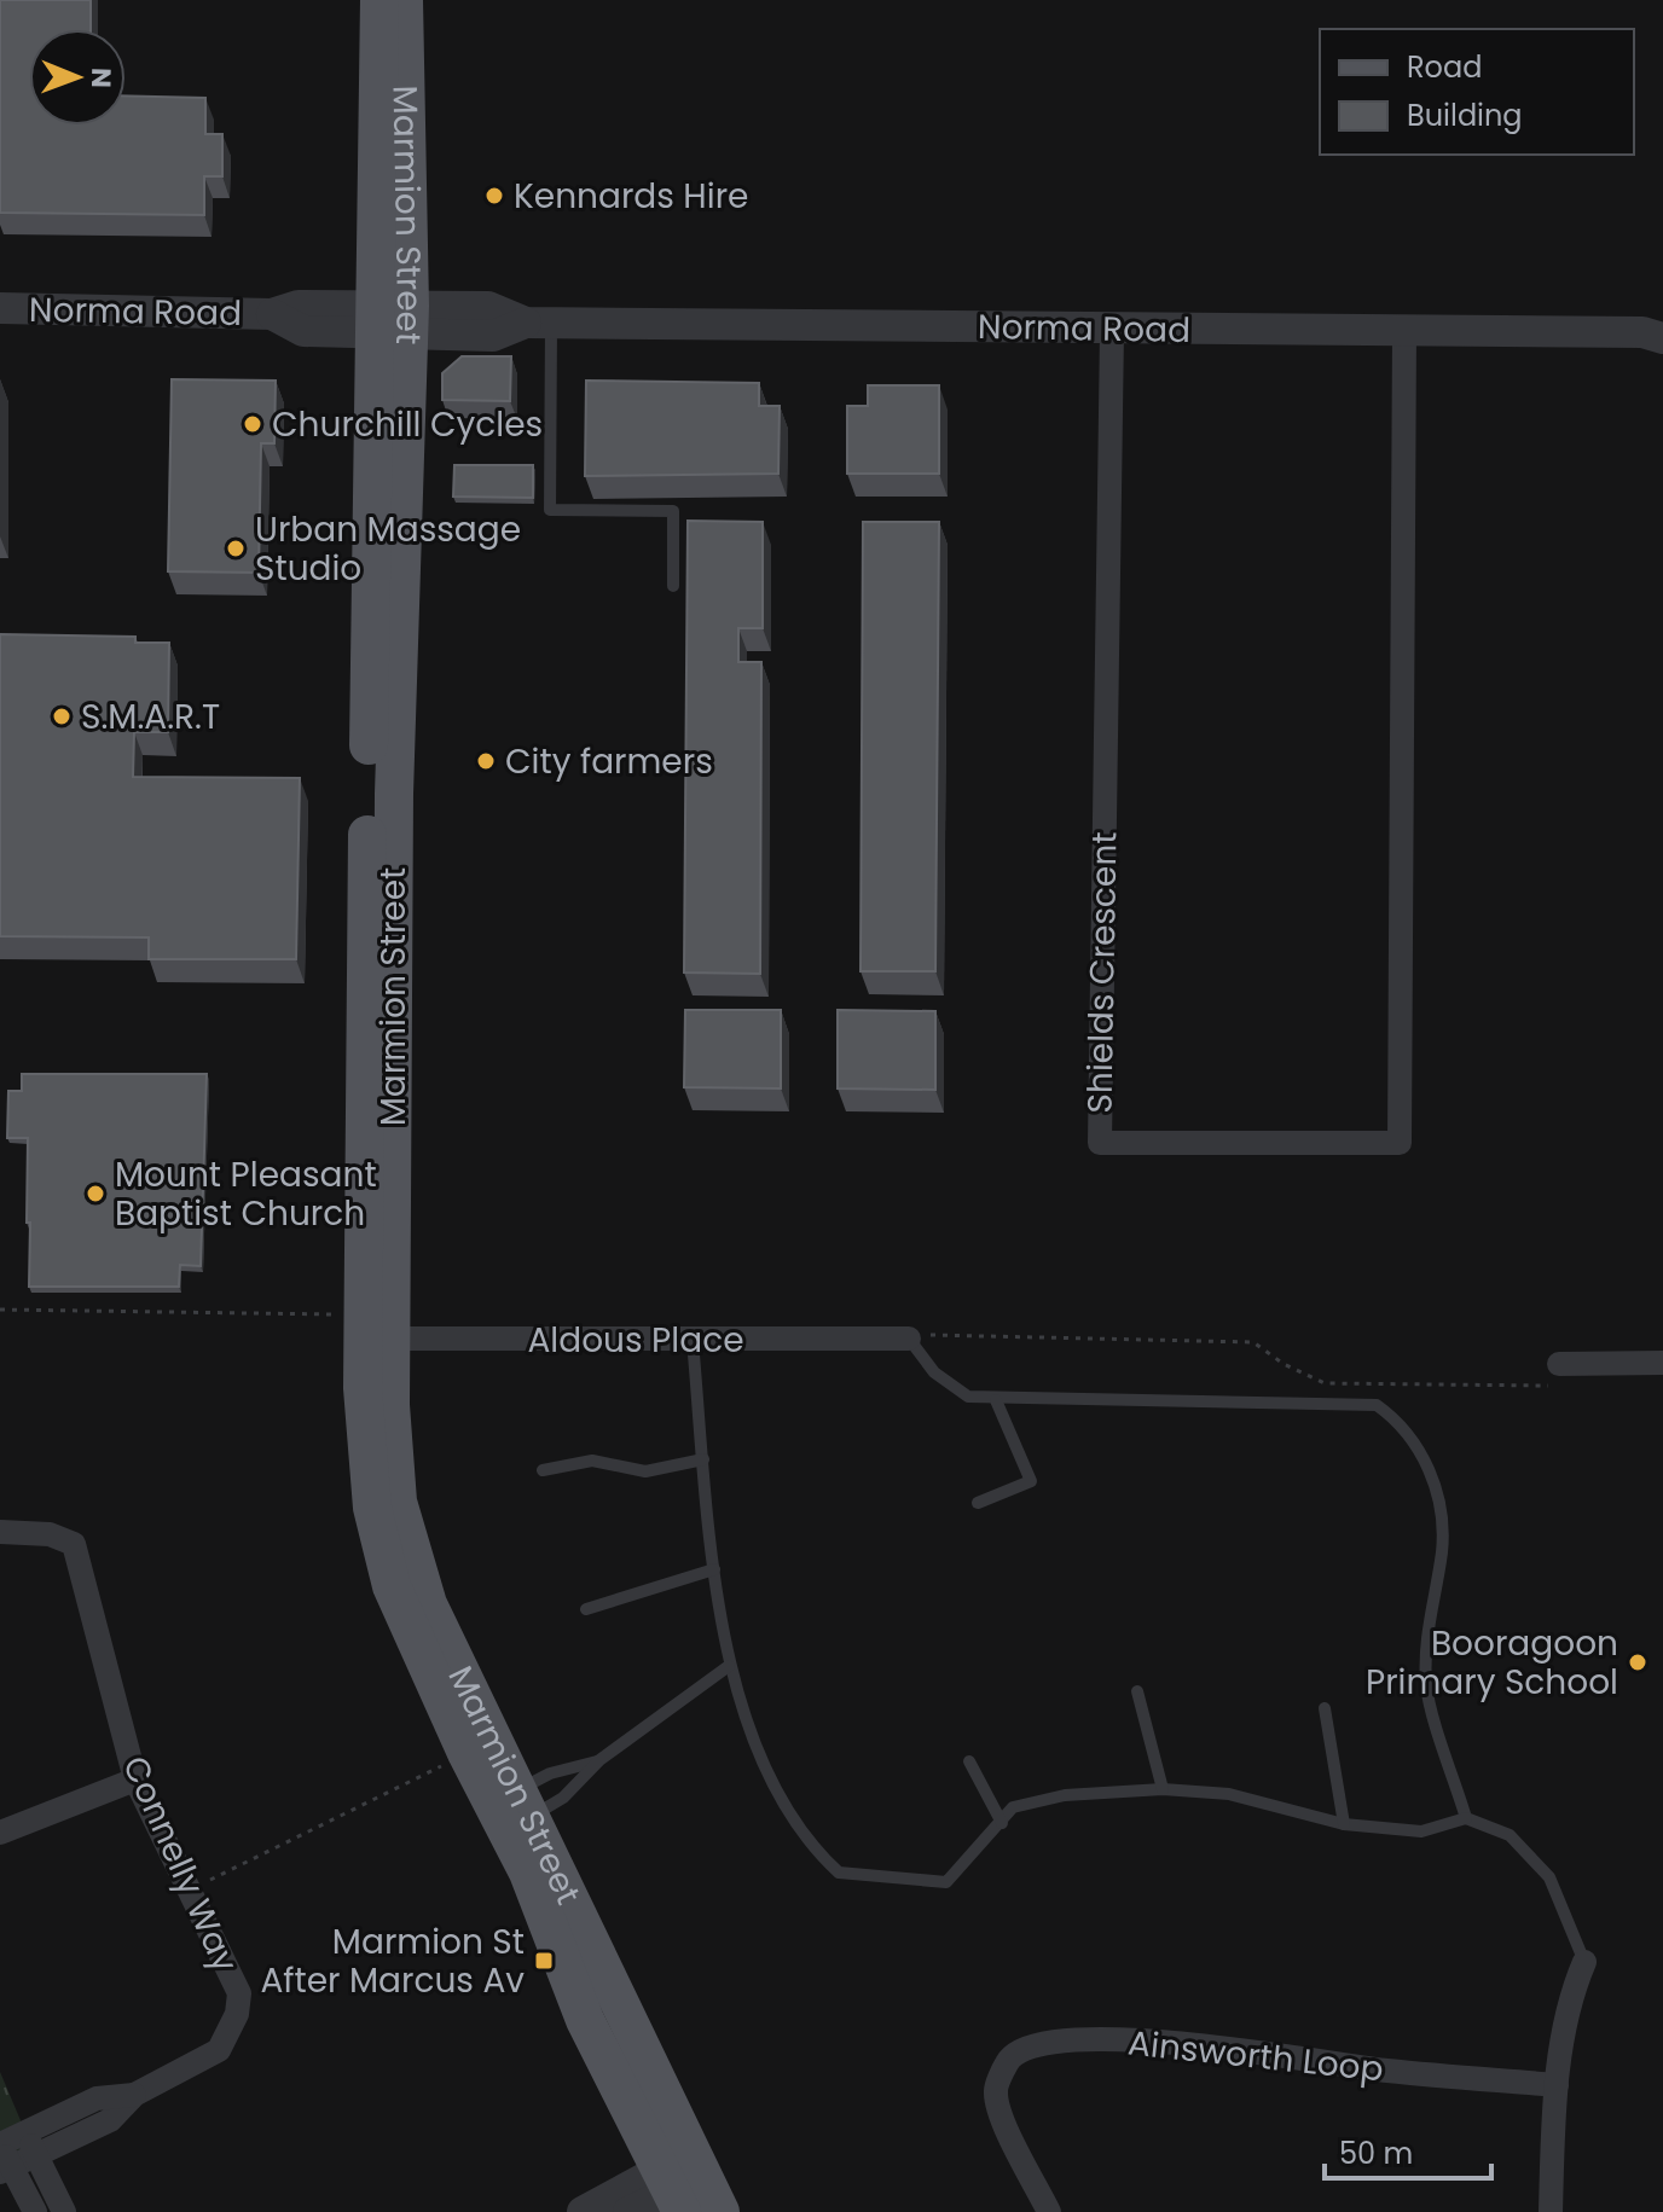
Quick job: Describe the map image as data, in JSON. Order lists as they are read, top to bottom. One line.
{"streets":{"main road":["Marmion Street"],"street":["Norma Road","Shields Crescent","Aldous Place","Connelly Way","Ainsworth Loop"]},"crossings":[["Marmion Street","Norma Road"],["Marmion Street","Aldous Place"],["Norma Road","Shields Crescent"]],"places":{"other":["Kennards Hire","Churchill Cycles","Urban Massage Studio","S.M.A.R.T","City farmers","Mount Pleasant Baptist Church","Booragoon Primary School"],"transit":["Marmion St After Marcus Av"]},"legend":["Road","Building"],"scale_bar":"50 m","north":"right"}
